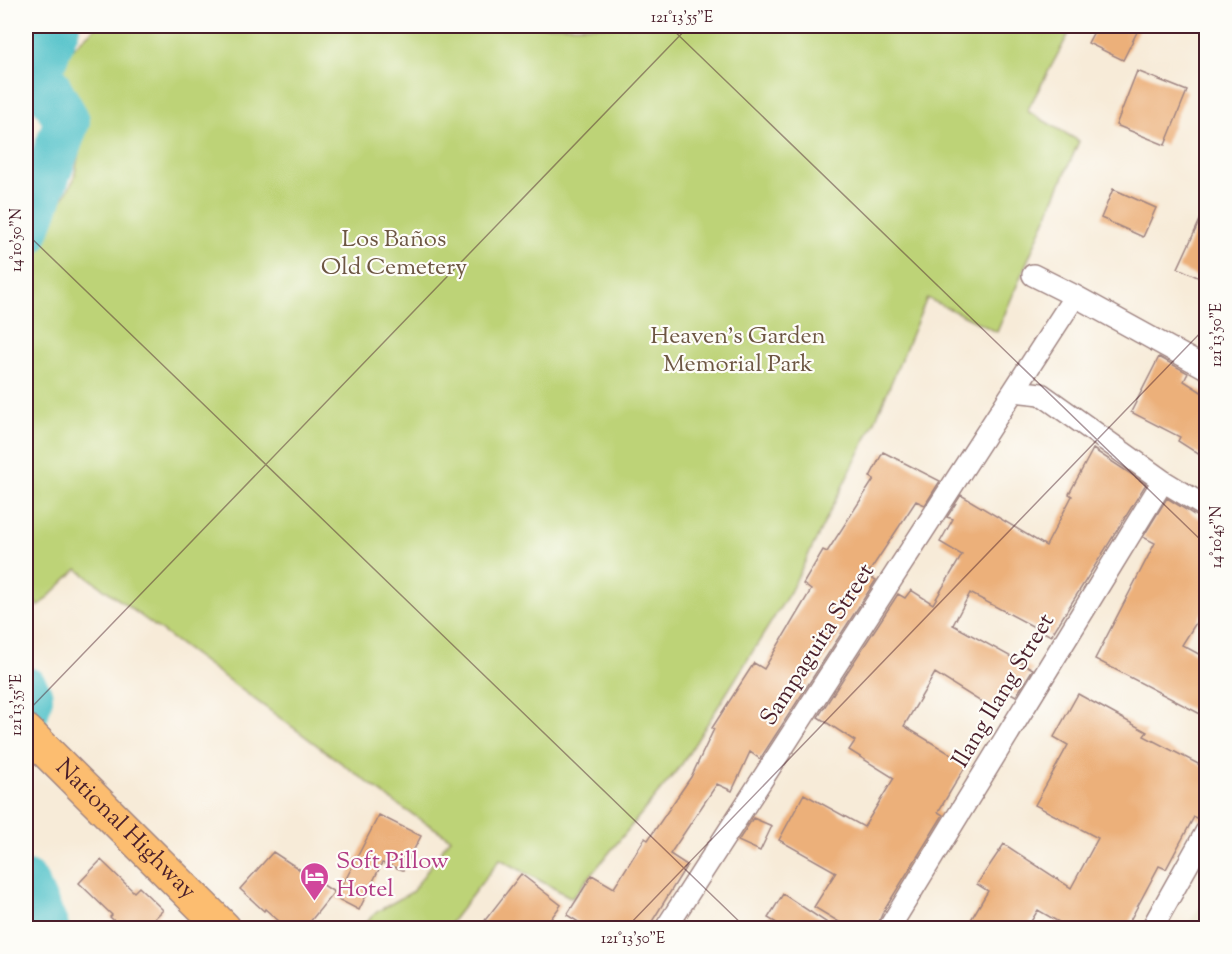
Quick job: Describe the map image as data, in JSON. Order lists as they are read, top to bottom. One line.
{"streets":{"main road":["National Highway"],"street":["Sampaguita Street","Ilang Ilang Street"]},"parks":["Los Baños Old Cemetery","Heaven's Garden Memorial Park"],"places":{"hotel":["Soft Pillow Hotel"]},"coordinates":["121°13'55\"E","14°10'50\"N","121°13'50\"E","14°10'45\"N"]}
